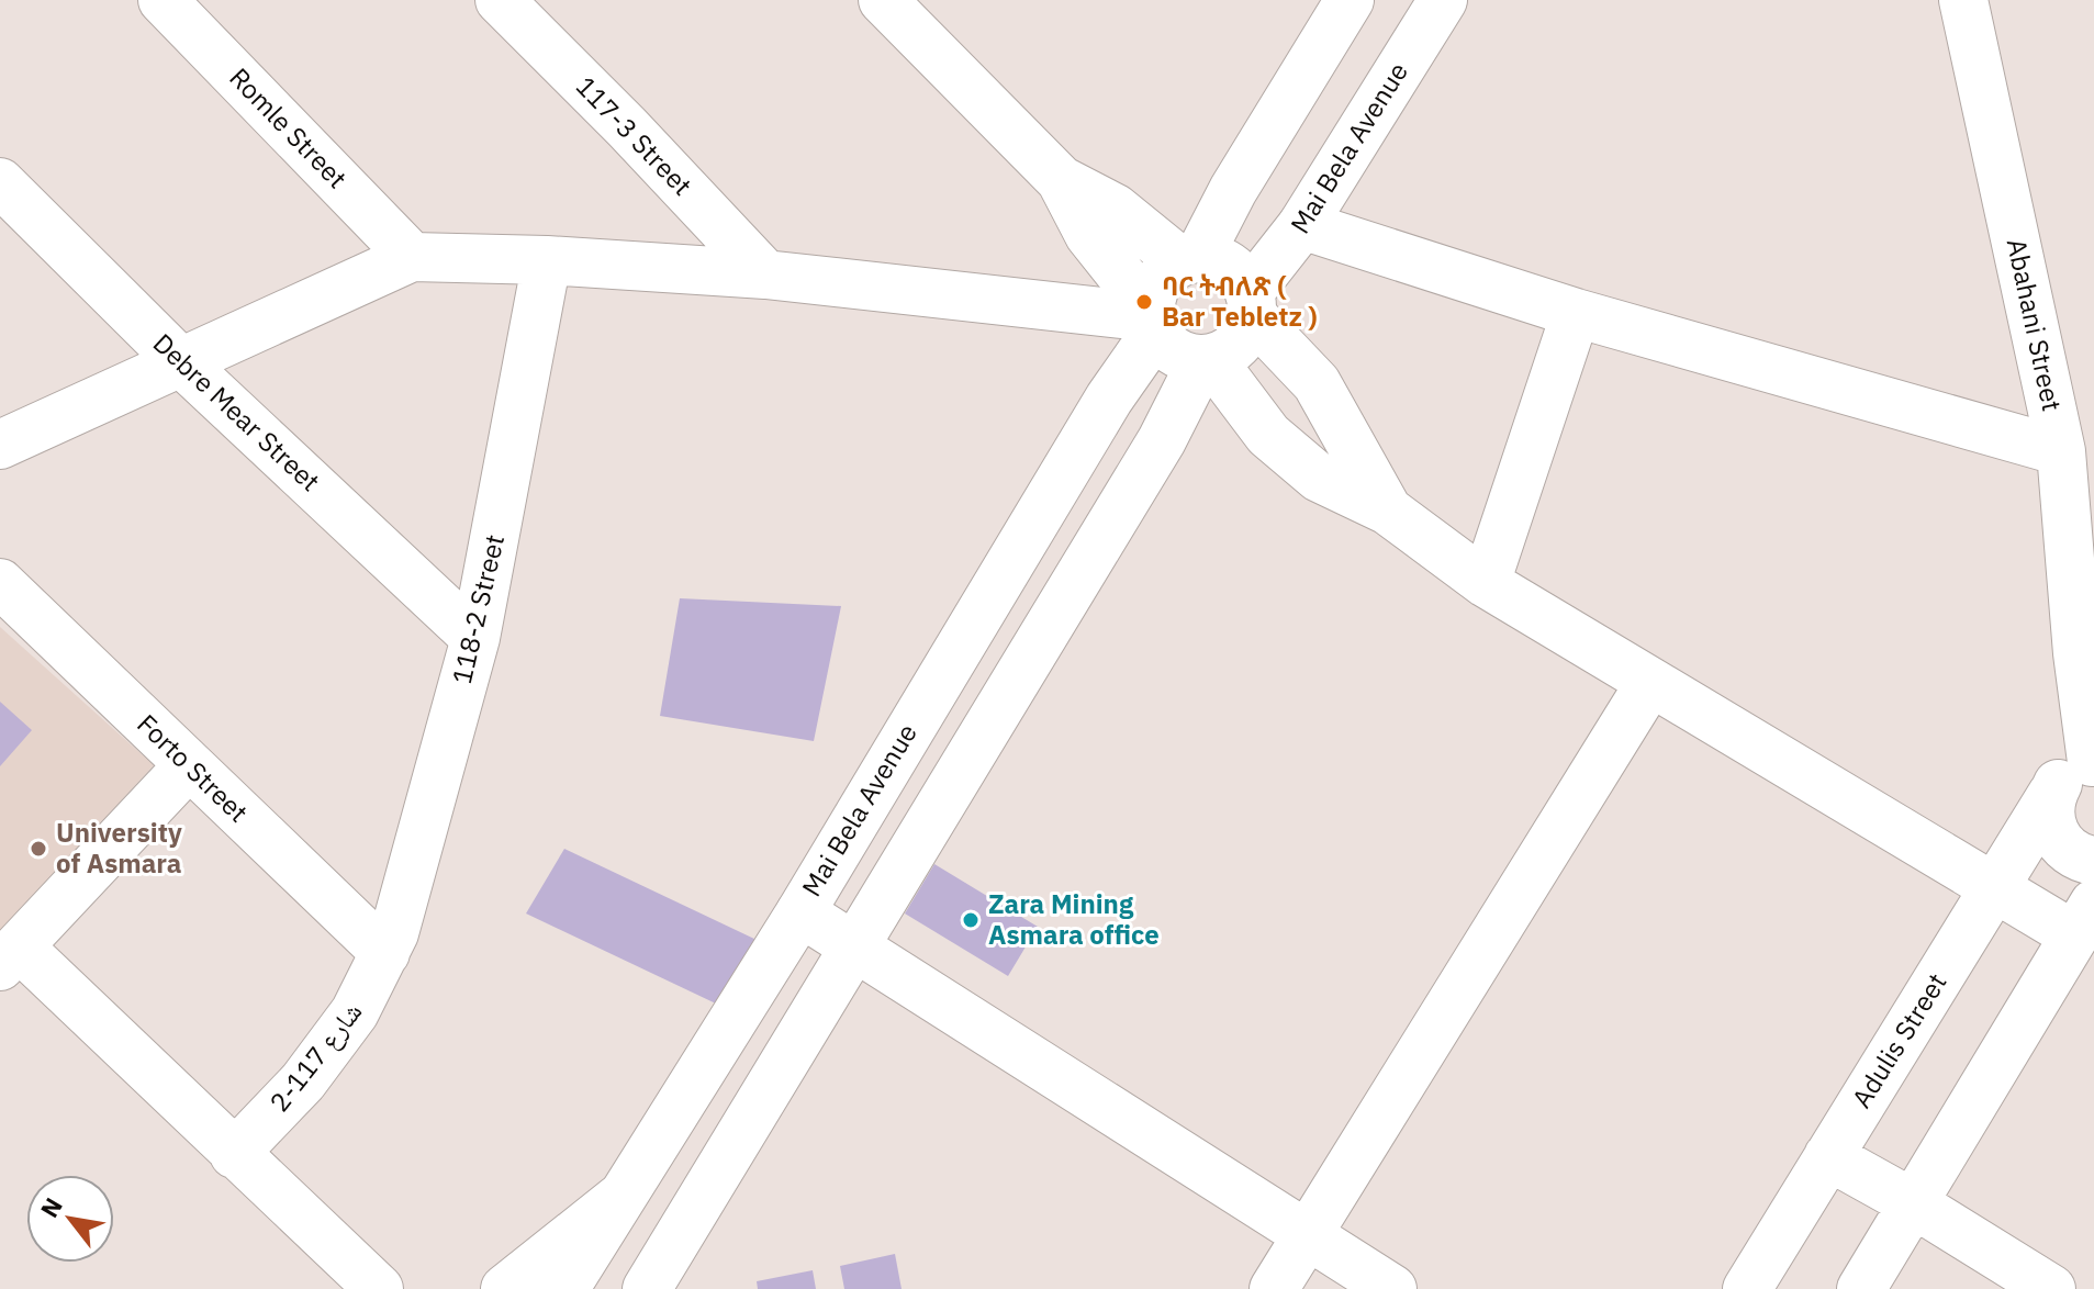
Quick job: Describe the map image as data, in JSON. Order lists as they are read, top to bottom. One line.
{"streets":{"main road":["Romle Street","117-3 Street","Mai Bela Avenue","Abahani Street","Debre Mear Street","118-2 Street","Forto Street","Adulis Street","شارع 117-2"]},"crossings":[["Abahani Street","Adulis Street"],["Debre Mear Street","118-2 Street"],["118-2 Street","Forto Street"],["118-2 Street","شارع 117-2"],["Forto Street","شارع 117-2"]],"places":["ባር ትብለጽ ( Bar Tebletz )","University of Asmara","Zara Mining Asmara office"],"north":"top left"}
